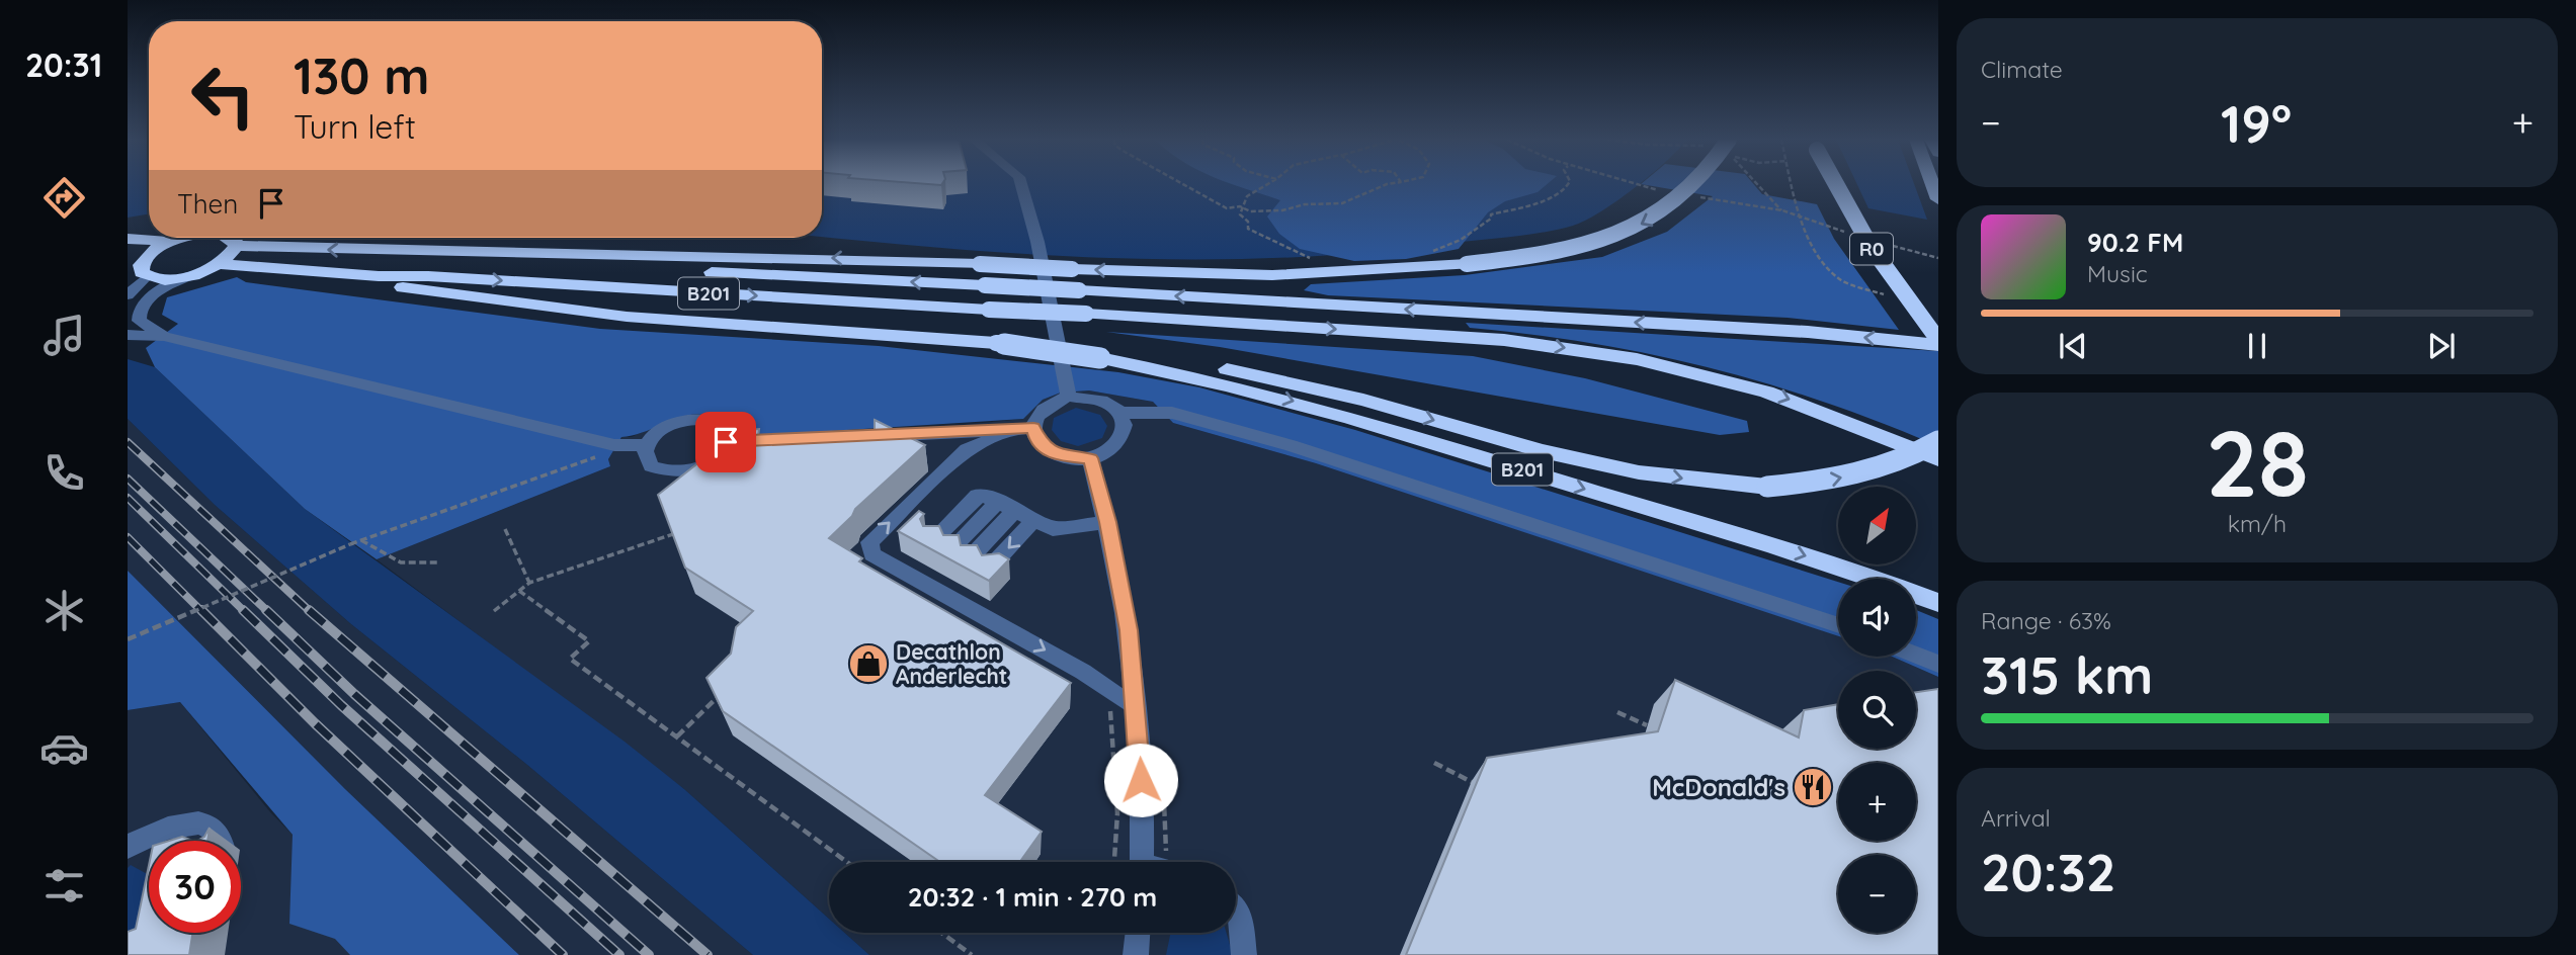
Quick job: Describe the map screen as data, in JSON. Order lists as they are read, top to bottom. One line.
{"streets":{"highway":["R0","B201"]},"crossings":[["R0","B201"]],"places":{"shop":["Decathlon Anderlecht"],"restaurant":["McDonald's"]},"north":"top right","page":{"tabs":"20:31","tile":["Climate",["28","km/h"],["Range · 63%","315 km"],["Arrival","20:32"]],"turn":["130 m","Turn left"],"heat":["−","19°","+"],"then":"Then","song":["90.2 FM","Music"],"map_buttons":["+","−"],"limit":"30","trip":"20:32 · 1 min · 270 m"}}
